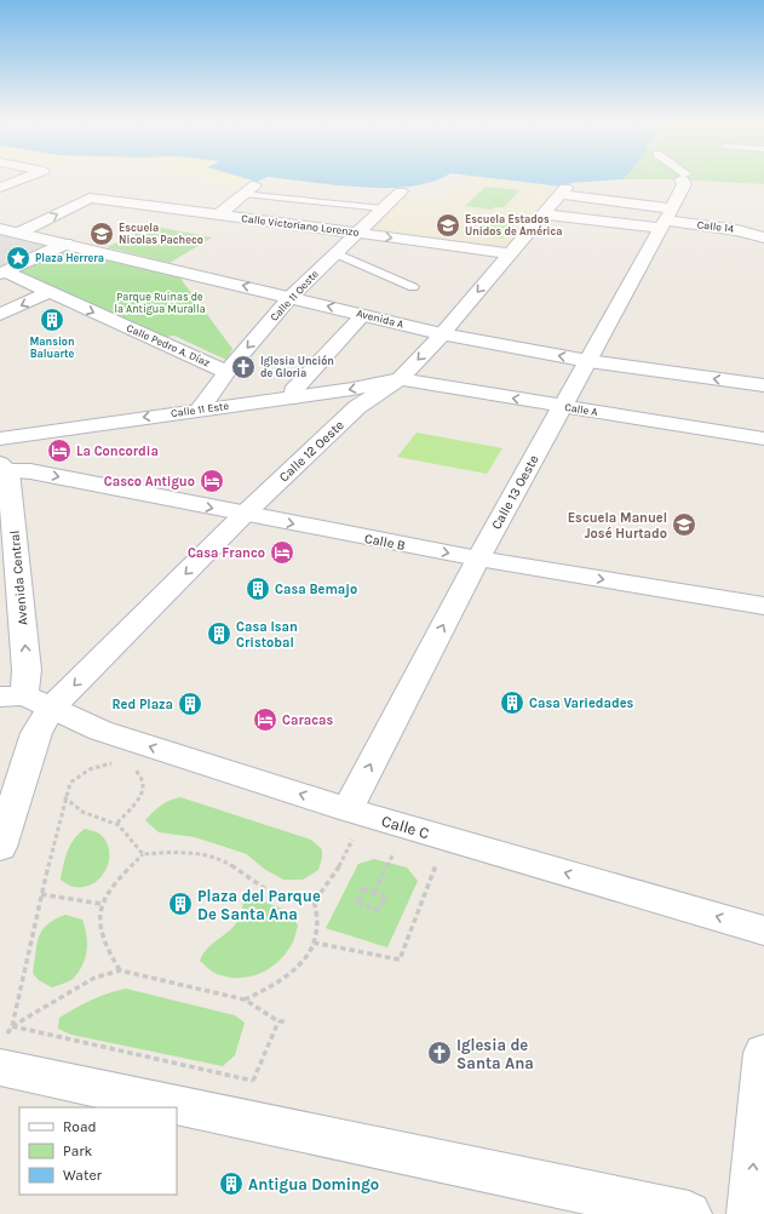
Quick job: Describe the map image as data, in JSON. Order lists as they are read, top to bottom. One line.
{"streets":{"street":["Calle Victoriano Lorenzo","Calle 14","Calle 11 Oeste","Avenida A","Calle Pedro A. Díaz","Calle 11 Este","Calle A","Calle 12 Oeste","Calle 13 Oeste","Calle B","Avenida Central","Calle C"]},"crossings":[["Calle Victoriano Lorenzo","Calle 11 Oeste"],["Calle Victoriano Lorenzo","Avenida A"],["Calle Victoriano Lorenzo","Calle 12 Oeste"],["Calle 14","Calle 12 Oeste"],["Calle 14","Calle 13 Oeste"],["Calle 11 Oeste","Avenida A"],["Calle 11 Oeste","Calle Pedro A. Díaz"],["Calle 11 Oeste","Calle 11 Este"],["Avenida A","Calle 12 Oeste"],["Avenida A","Calle 13 Oeste"],["Calle 11 Este","Calle A"],["Calle 11 Este","Calle 12 Oeste"],["Calle A","Calle 12 Oeste"],["Calle A","Calle 13 Oeste"],["Calle 12 Oeste","Calle 13 Oeste"],["Calle 12 Oeste","Calle B"],["Calle 12 Oeste","Avenida Central"],["Calle 12 Oeste","Calle C"],["Calle 13 Oeste","Calle B"],["Calle 13 Oeste","Calle C"],["Calle B","Avenida Central"],["Avenida Central","Calle C"]],"one_way":["Calle Victoriano Lorenzo","Avenida A","Calle Pedro A. Díaz","Calle 12 Oeste","Calle 13 Oeste","Calle B","Avenida Central","Calle C"],"parks":["Parque Ruinas de la Antigua Muralla"],"places":{"school or university":["Escuela Estados Unidos de América","Escuela Nicolas Pacheco","Escuela Manuel José Hurtado"],"place":["Plaza Herrera"],"building":["Mansion Baluarte","Casa Bemajo","Casa Isan Cristobal","Casa Variedades","Red Plaza","Plaza del Parque De Santa Ana","Antigua Domingo"],"church":["Iglesia Unción de Gloria","Iglesia de Santa Ana"],"hotel":["La Concordia","Casco Antiguo","Casa Franco","Caracas"]},"legend":["Road","Park","Water"]}
